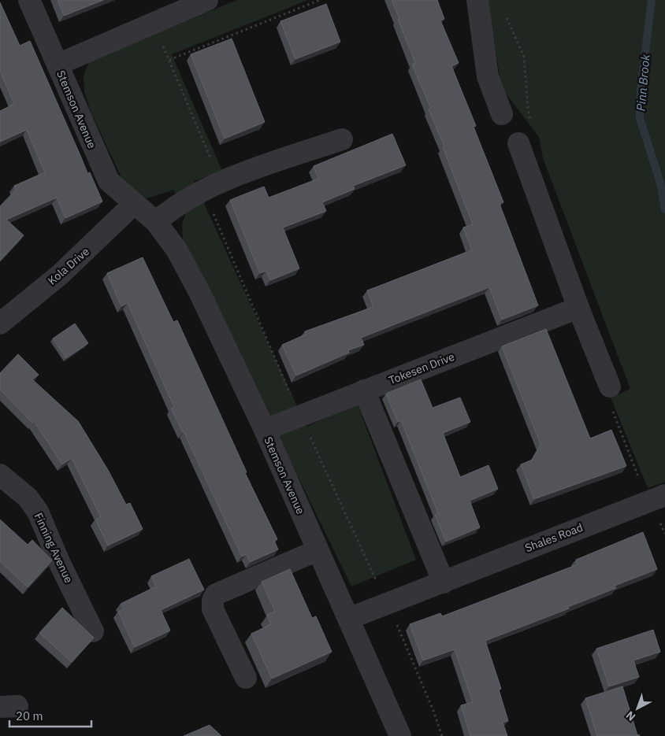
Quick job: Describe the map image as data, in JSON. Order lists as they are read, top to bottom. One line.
{"streets":{"street":["Stemson Avenue","Kola Drive","Tokesen Drive","Shales Road","Finning Avenue"]},"crossings":[["Stemson Avenue","Kola Drive"],["Stemson Avenue","Tokesen Drive"],["Stemson Avenue","Shales Road"]],"water":["Pinn Brook"],"scale_bar":"20 m","north":"bottom left"}
